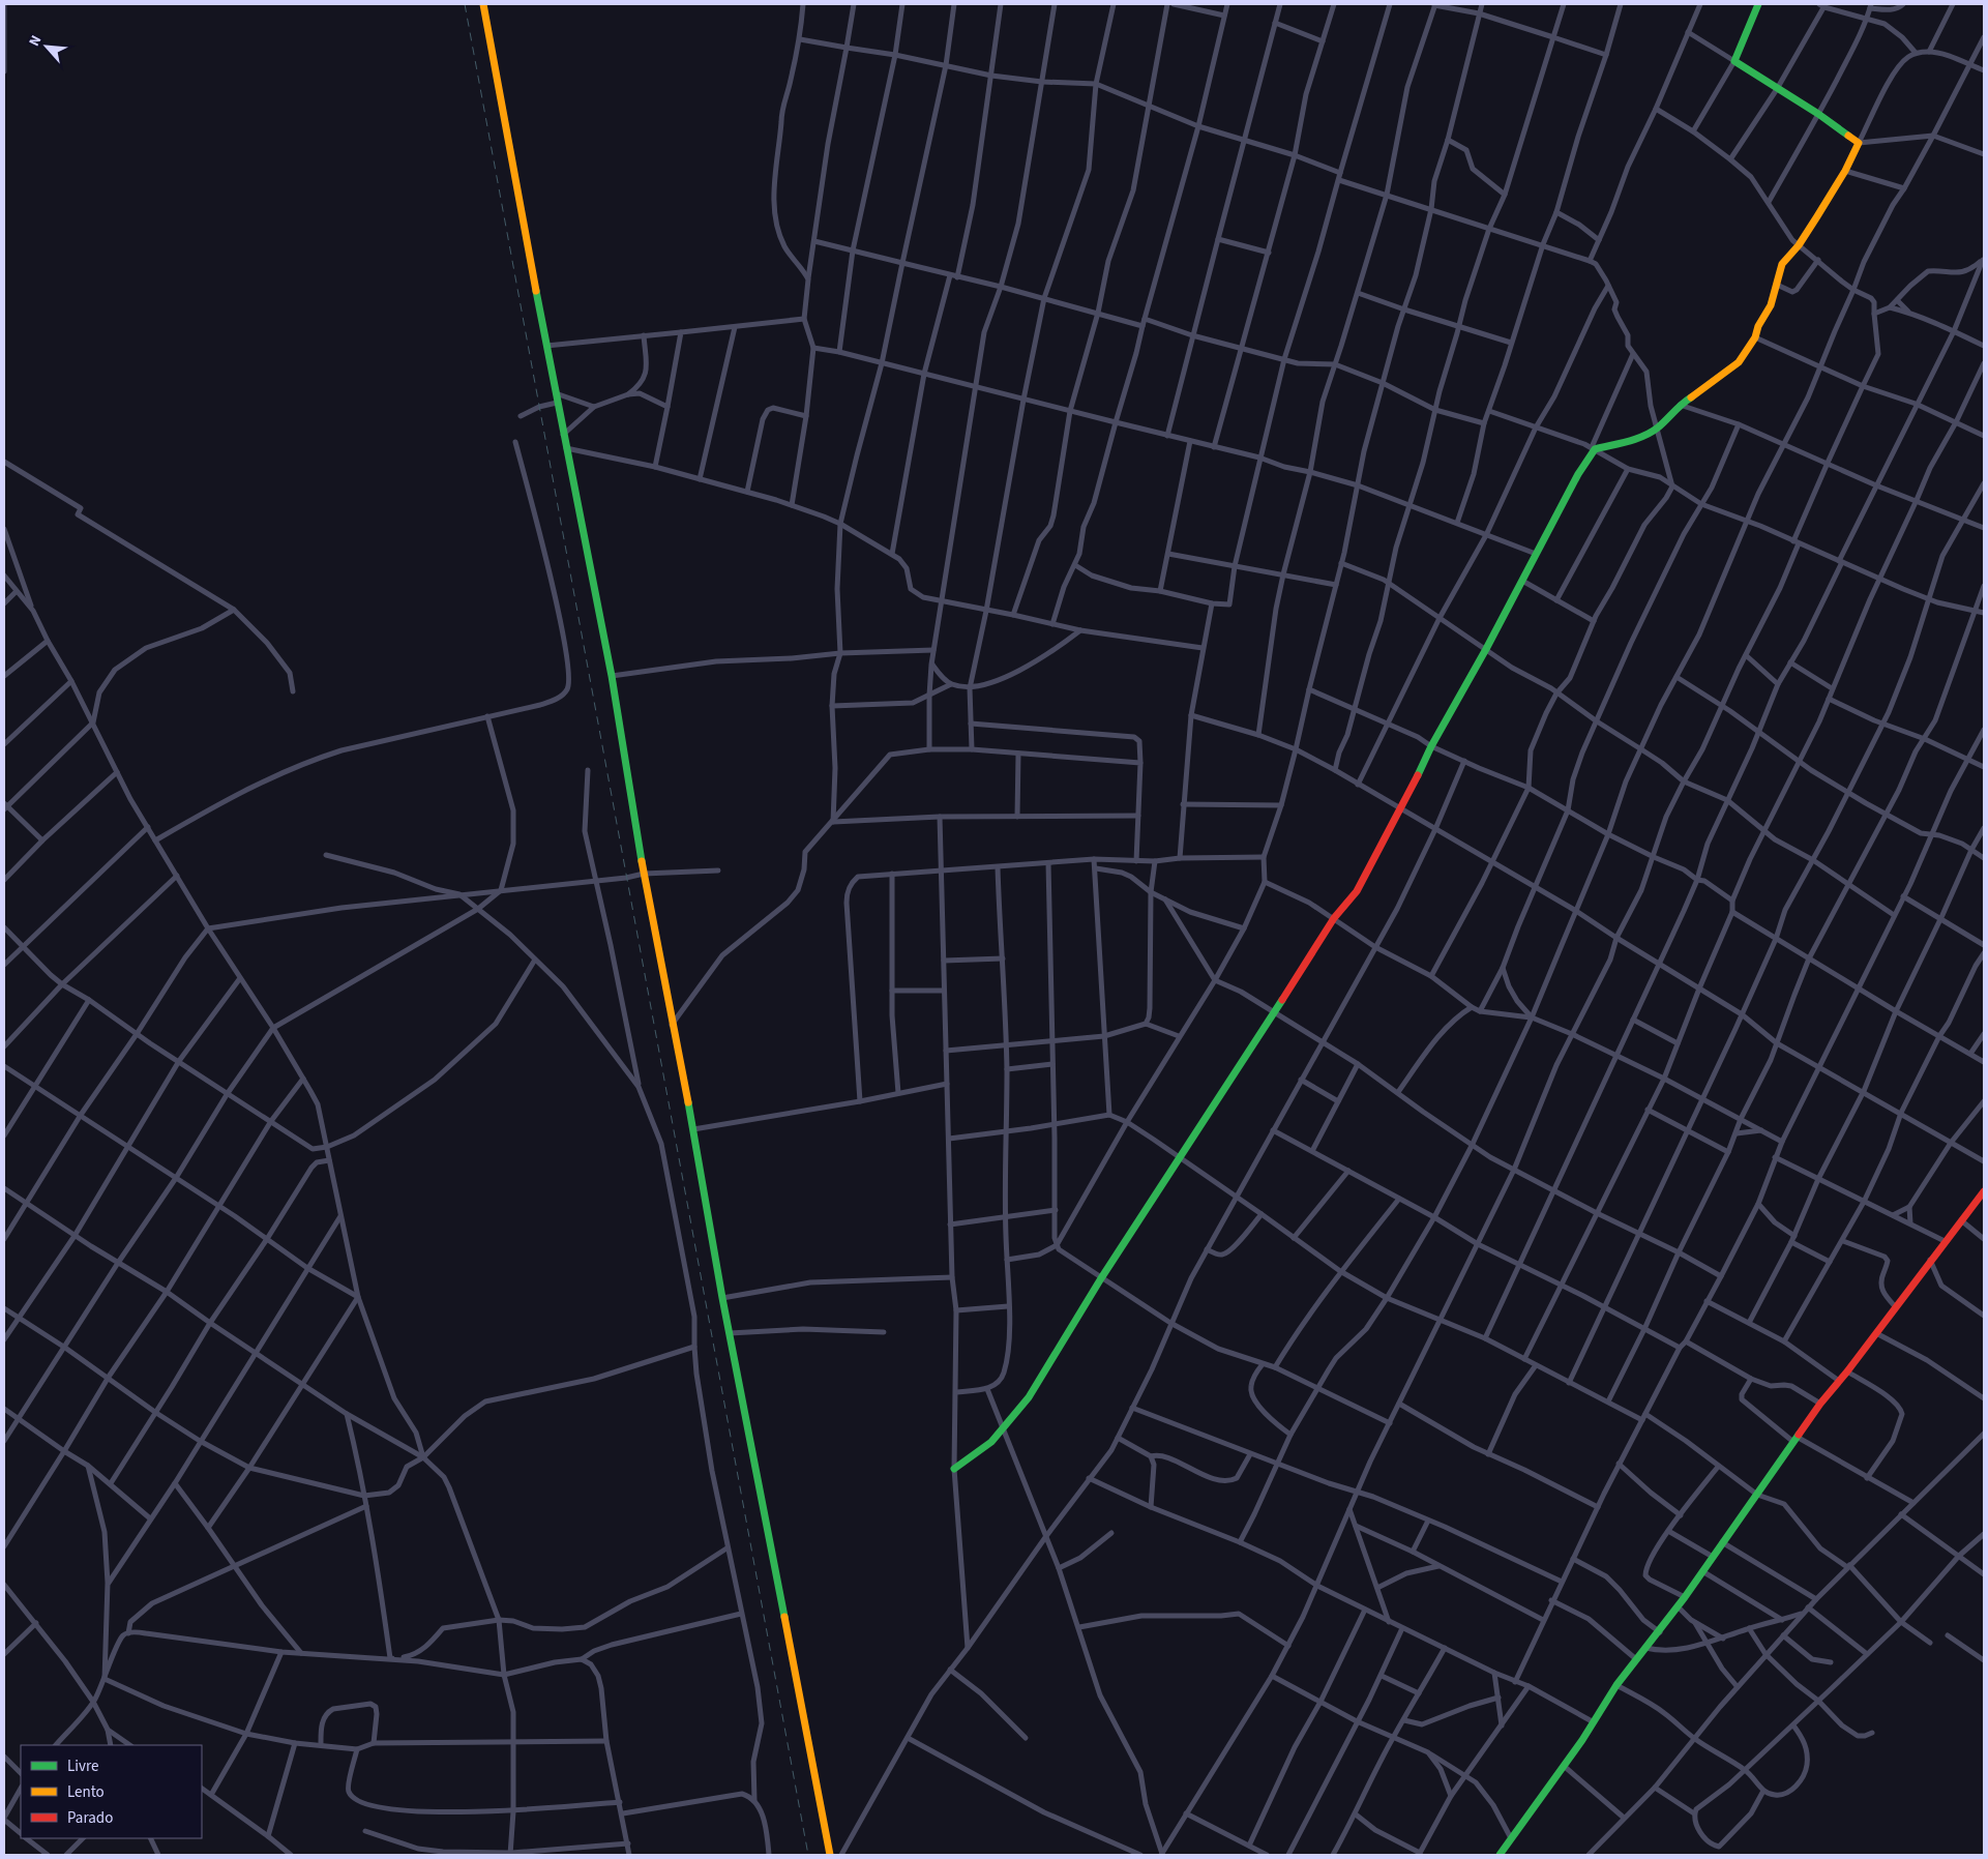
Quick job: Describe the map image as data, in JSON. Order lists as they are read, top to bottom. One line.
{"legend":["Livre","Lento","Parado"],"north":"top left"}
